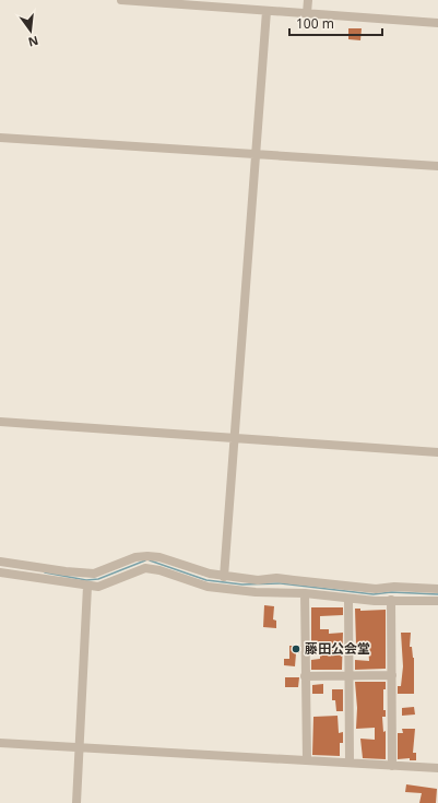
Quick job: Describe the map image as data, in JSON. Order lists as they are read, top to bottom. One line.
{"places":["藤田公会堂"],"scale_bar":"100 m","north":"bottom"}
